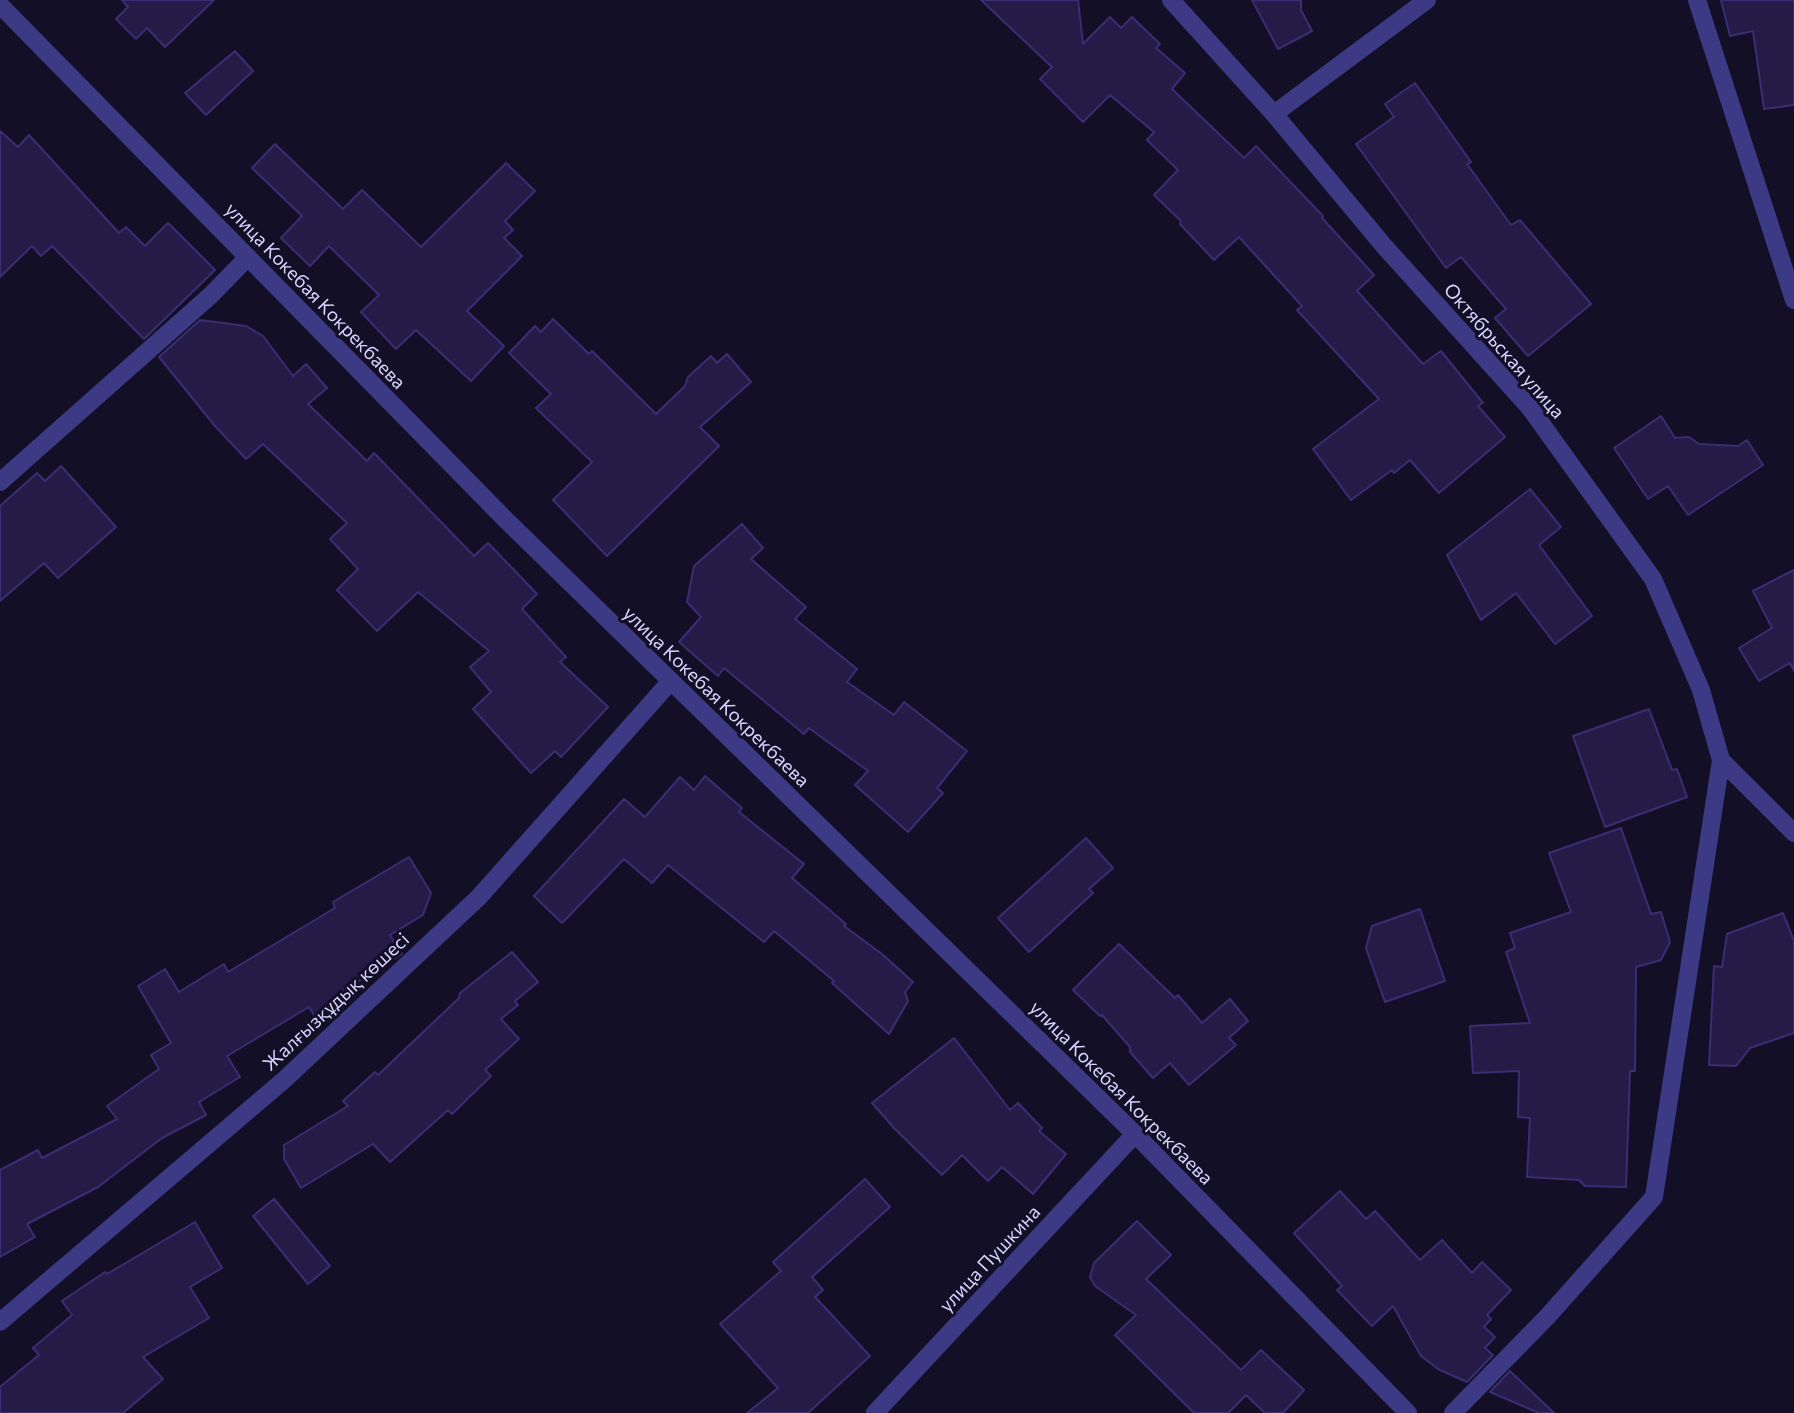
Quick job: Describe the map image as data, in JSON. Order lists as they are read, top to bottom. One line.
{"streets":{"street":["улица Кокебая Кокрекбаева","Октябрьская улица","Жалғызқұдық көшесі","улица Пушкина"]},"crossings":[["улица Кокебая Кокрекбаева","Жалғызқұдық көшесі"],["улица Кокебая Кокрекбаева","улица Пушкина"]]}
